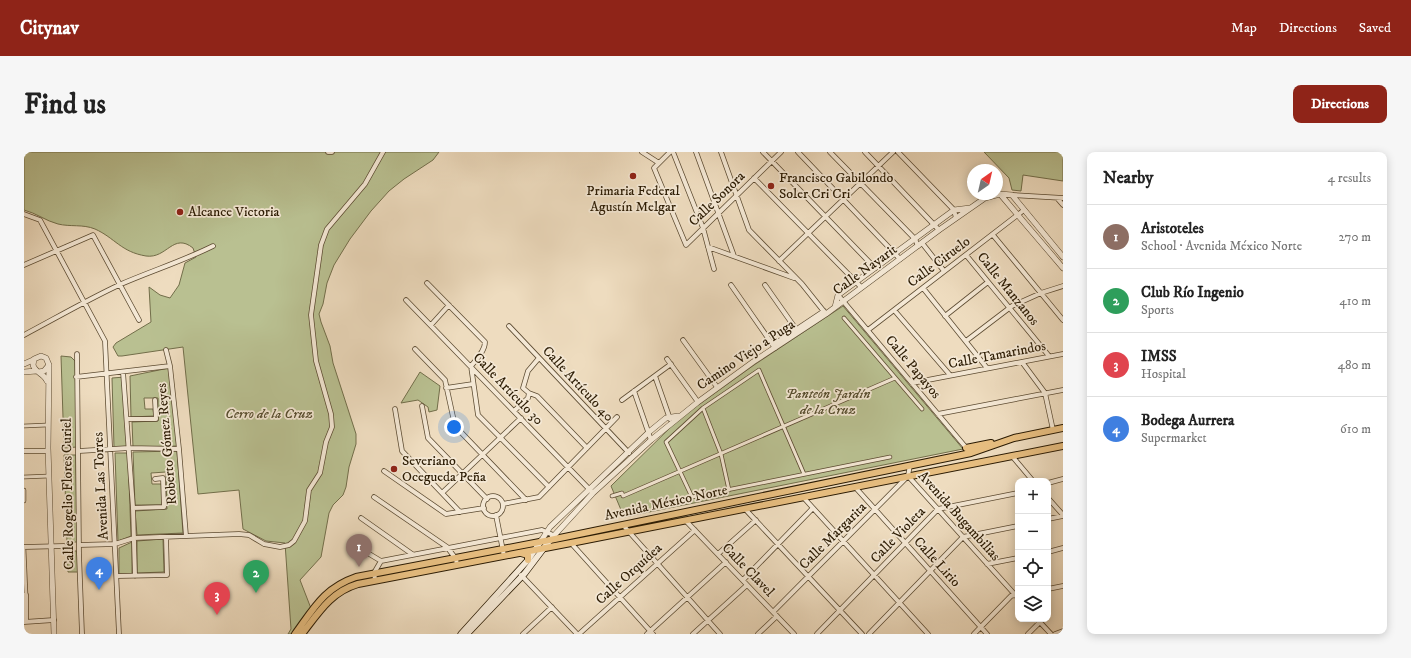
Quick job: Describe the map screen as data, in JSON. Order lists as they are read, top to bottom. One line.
{"streets":{"main road":["Avenida México Norte"],"street":["Calle Sonora","Calle Ciruelo","Calle Nayarit","Calle Manzanos","Camino Viejo a Puga","Calle Tamarindos","Calle Papayos","Calle Artículo 40","Calle Artículo 30","Roberto Gómez Reyes","Avenida Las Torres","Calle Rogelio Flores Curiel","Avenida Bugambilias","Calle Violeta","Calle Margarita","Calle Lirio","Calle Clavel","Calle Orquídea"]},"crossings":[["Calle Ciruelo","Calle Manzanos"],["Calle Ciruelo","Calle Papayos"],["Calle Nayarit","Camino Viejo a Puga"],["Calle Nayarit","Calle Papayos"],["Calle Manzanos","Calle Tamarindos"],["Calle Tamarindos","Calle Papayos"],["Calle Papayos","Avenida México Norte"],["Avenida México Norte","Avenida Bugambilias"],["Avenida México Norte","Calle Margarita"],["Avenida México Norte","Calle Lirio"],["Avenida México Norte","Calle Clavel"],["Avenida Bugambilias","Calle Violeta"],["Avenida Bugambilias","Calle Margarita"],["Calle Violeta","Calle Lirio"],["Calle Margarita","Calle Lirio"],["Calle Margarita","Calle Clavel"],["Calle Clavel","Calle Orquídea"]],"parks":["Panteón Jardín de la Cruz","Cerro de la Cruz"],"places":["Primaria Federal Agustín Melgar","Francisco Gabilondo Soler Cri Cri","Alcance Victoria","Severiano Ocegueda Peña"],"north":"top right","page":{"header":"Citynav","nav":["Map","Directions","Saved"],"buttons":"Directions","title":"Find us","heading":["Nearby","4 results"],"list":[{"mark":"1","name":"Aristoteles","note":"School · Avenida México Norte","value":"270 m"},{"mark":"2","name":"Club Río Ingenio","note":"Sports","value":"410 m"},{"mark":"3","name":"IMSS","note":"Hospital","value":"480 m"},{"mark":"4","name":"Bodega Aurrera","note":"Supermarket","value":"610 m"}],"map_buttons":["+","−"],"pins":["1","4","2","3"]}}
